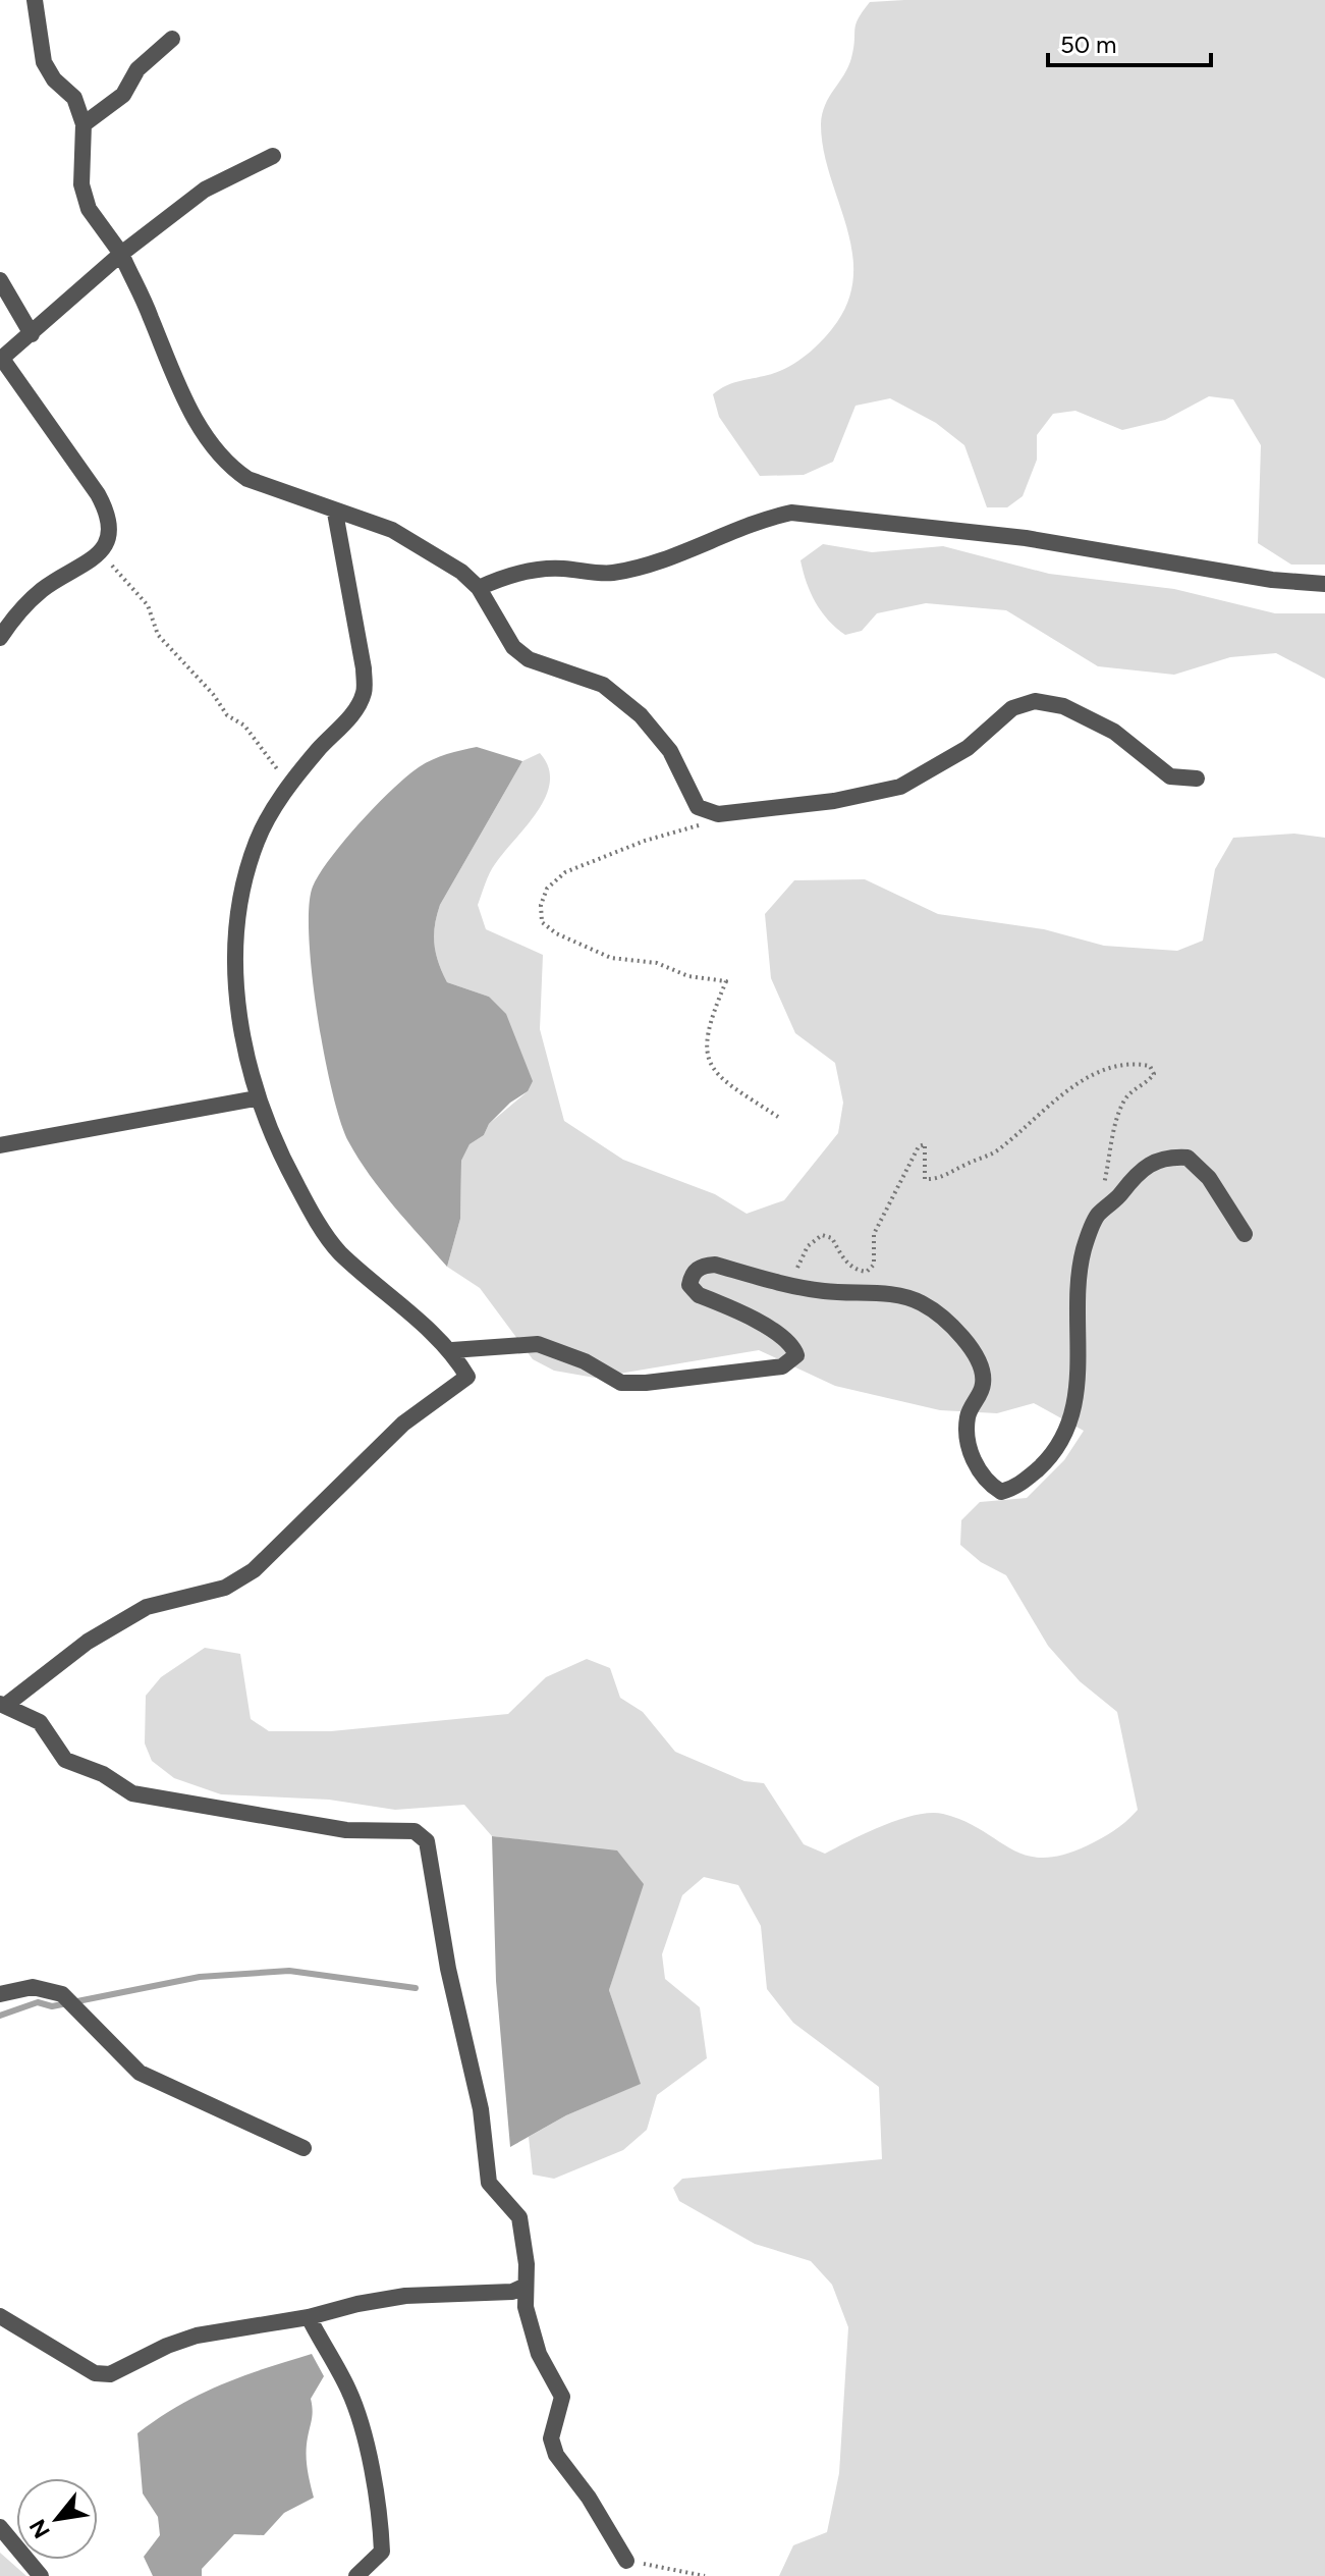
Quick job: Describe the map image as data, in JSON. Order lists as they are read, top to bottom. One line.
{"scale_bar":"50 m","north":"bottom left"}
